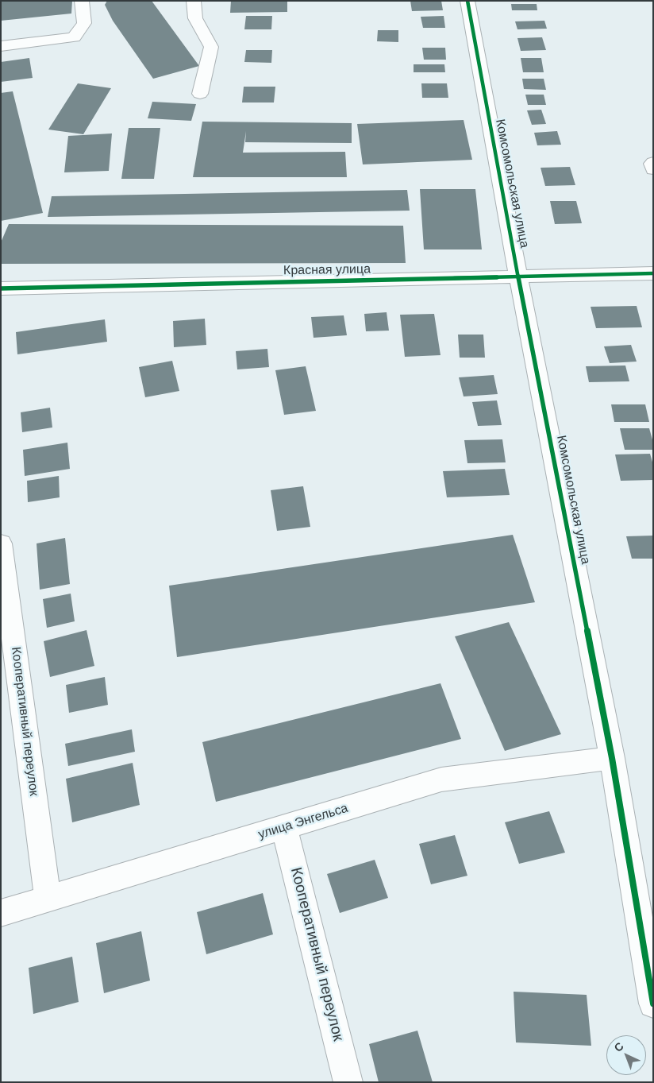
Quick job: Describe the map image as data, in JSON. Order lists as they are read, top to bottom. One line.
{"streets":{"street":["Комсомольская улица","Красная улица","Кооперативный переулок","улица Энгельса"]},"crossings":[["Комсомольская улица","Красная улица"],["Комсомольская улица","улица Энгельса"],["Кооперативный переулок","улица Энгельса"]],"north":"top left"}
